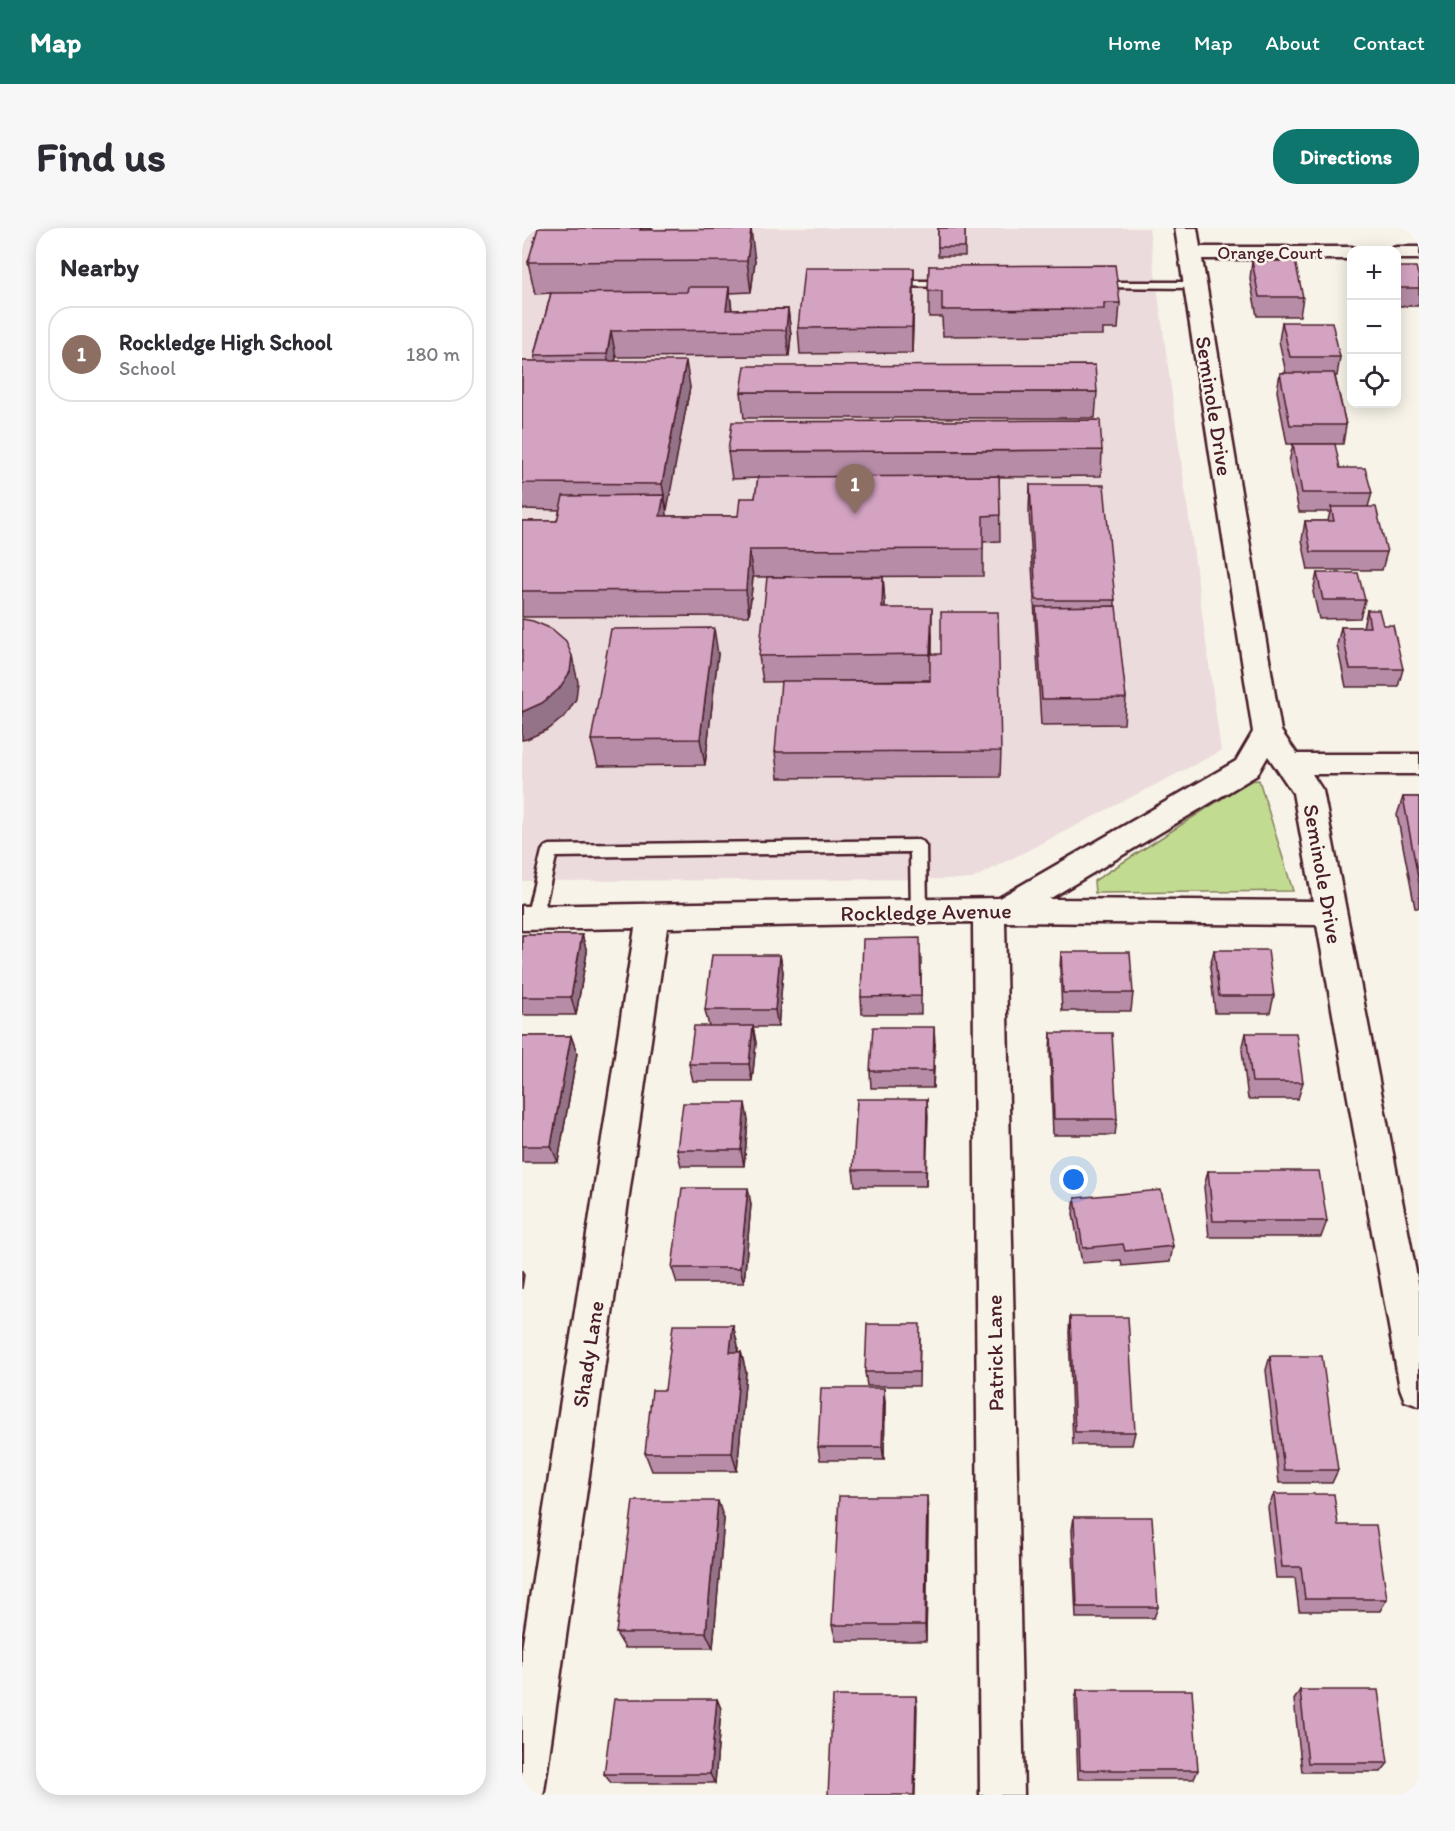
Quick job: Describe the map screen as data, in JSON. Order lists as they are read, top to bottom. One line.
{"streets":{"street":["Orange Court","Seminole Drive","Rockledge Avenue","Patrick Lane","Shady Lane"]},"crossings":[["Orange Court","Seminole Drive"],["Seminole Drive","Rockledge Avenue"],["Rockledge Avenue","Patrick Lane"],["Rockledge Avenue","Shady Lane"]],"page":{"header":"Map","nav":["Home","Map","About","Contact"],"buttons":"Directions","title":"Find us","heading":"Nearby","map_buttons":["+","−"],"list":[{"mark":"1","name":"Rockledge High School","note":"School","value":"180 m"}],"pins":"1"}}
